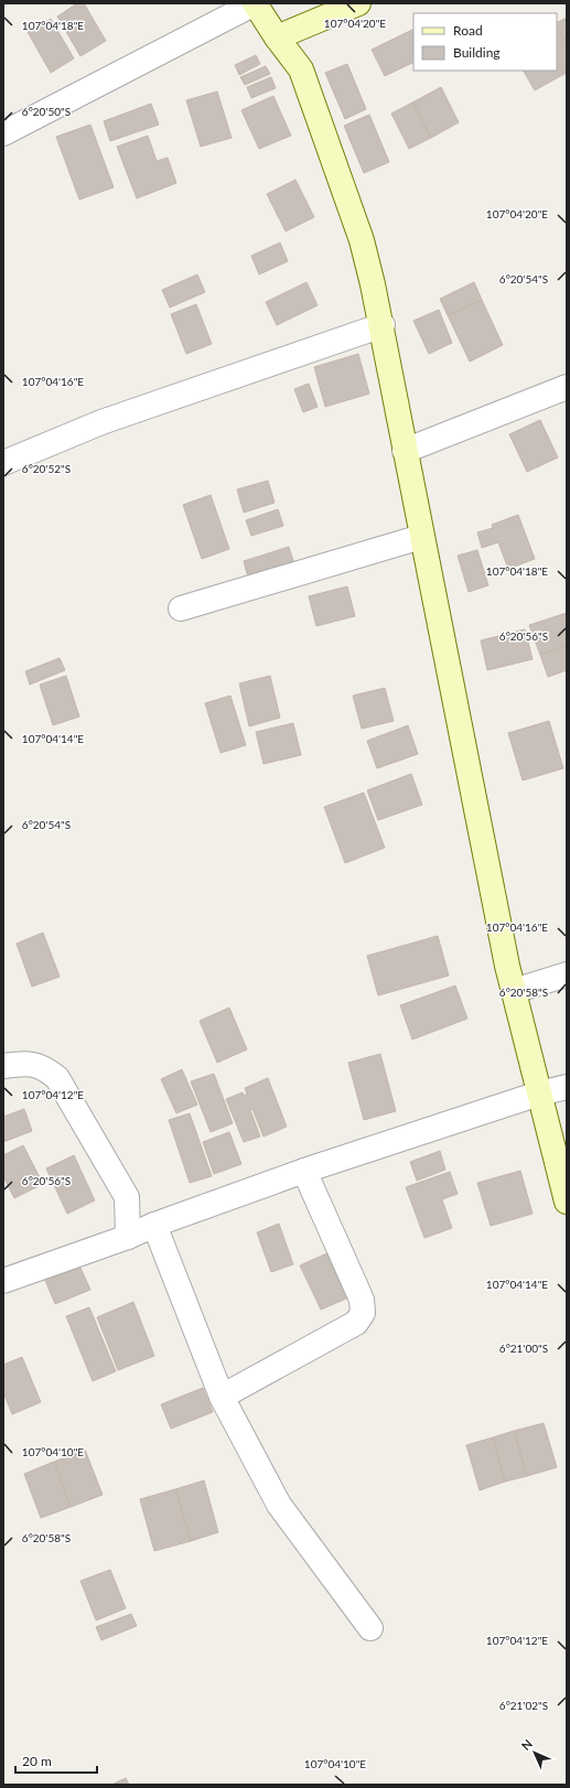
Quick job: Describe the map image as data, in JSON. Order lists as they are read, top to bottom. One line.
{"legend":["Road","Building"],"scale_bar":"20 m","north":"top left","coordinates":["107°04'20\"E","107°04'18\"E","6°20'50\"S","6°20'54\"S","107°04'16\"E","6°20'52\"S","6°20'56\"S","107°04'14\"E","6°20'58\"S","107°04'12\"E","6°21'00\"S","107°04'10\"E","6°21'02\"S"]}
